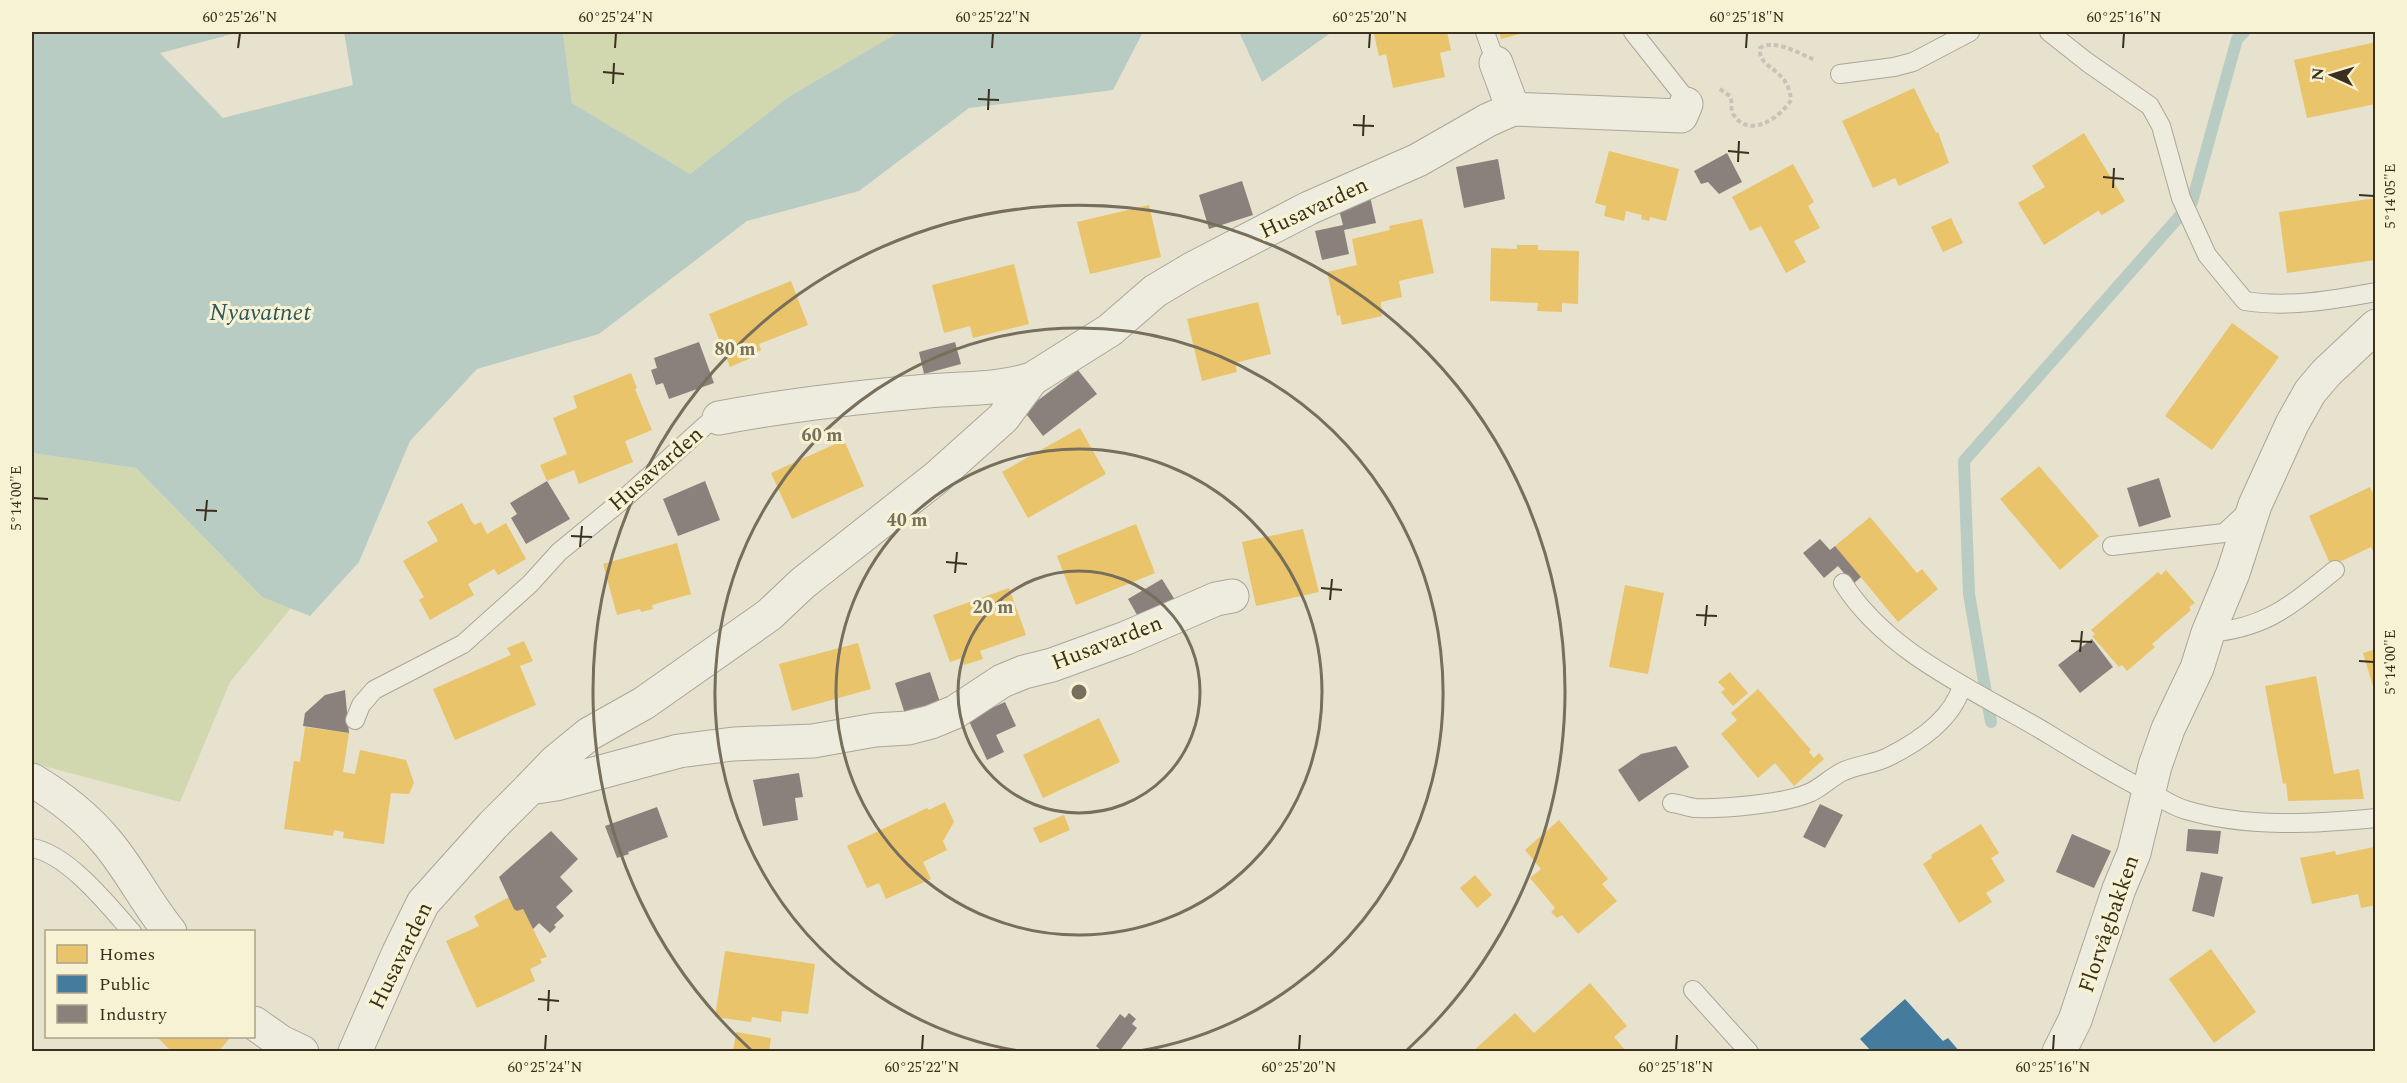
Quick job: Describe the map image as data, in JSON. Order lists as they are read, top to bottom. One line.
{"streets":{"street":["Husavarden","Florvågbakken"]},"water":["Nyavatnet"],"legend":["Homes","Public","Industry"],"north":"left","coordinates":["60°25'26\"N","60°25'24\"N","60°25'22\"N","60°25'20\"N","60°25'18\"N","60°25'16\"N","5°14'05\"E","5°14'00\"E"],"rings":["80 m","60 m","40 m","20 m"]}
